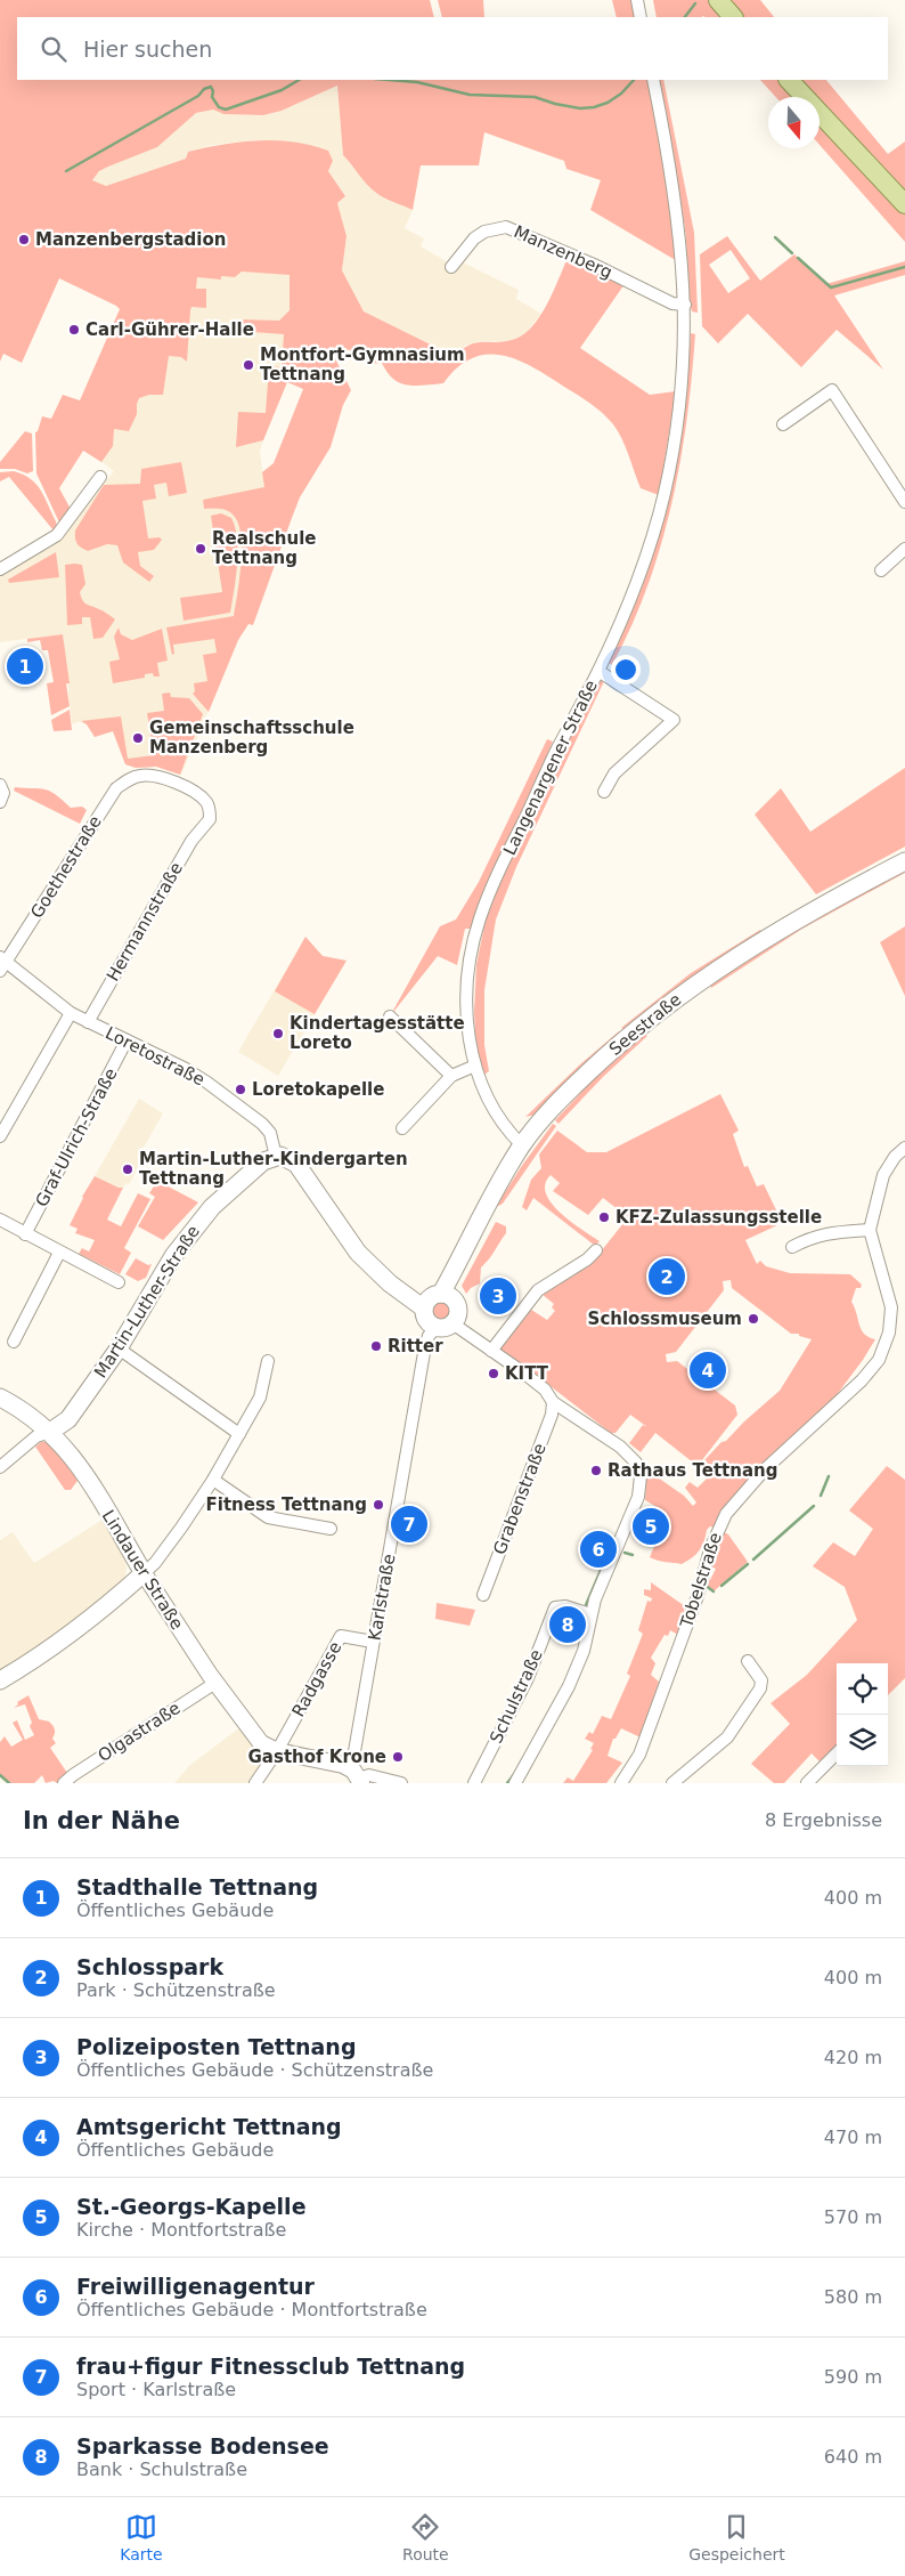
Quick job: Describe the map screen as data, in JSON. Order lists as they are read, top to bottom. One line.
{"streets":{"main road":["Seestraße","Martin-Luther-Straße","Lindauer Straße"],"street":["Manzenberg","Langenargener Straße","Goethestraße","Hermannstraße","Loretostraße","Graf-Ulrich-Straße","Grabenstraße","Tobelstraße","Karlstraße","Radgasse","Schulstraße","Olgastraße"]},"crossings":[["Manzenberg","Langenargener Straße"],["Langenargener Straße","Seestraße"],["Goethestraße","Hermannstraße"],["Goethestraße","Loretostraße"],["Hermannstraße","Loretostraße"],["Loretostraße","Graf-Ulrich-Straße"],["Loretostraße","Martin-Luther-Straße"],["Martin-Luther-Straße","Lindauer Straße"],["Lindauer Straße","Radgasse"],["Lindauer Straße","Olgastraße"],["Karlstraße","Radgasse"]],"places":["Manzenbergstadion","Carl-Gührer-Halle","Montfort-Gymnasium Tettnang","Realschule Tettnang","Gemeinschaftsschule Manzenberg","Kindertagesstätte Loreto","Loretokapelle","Martin-Luther-Kindergarten Tettnang","KFZ-Zulassungsstelle","Schlossmuseum","Ritter","KITT","Rathaus Tettnang","Fitness Tettnang","Gasthof Krone"],"north":"bottom","page":{"search":"Hier suchen","pins":["1","2","3","4","7","5","6","8"],"heading":["In der Nähe","8 Ergebnisse"],"list":[{"mark":"1","name":"Stadthalle Tettnang","note":"Öffentliches Gebäude","value":"400 m"},{"mark":"2","name":"Schlosspark","note":"Park · Schützenstraße","value":"400 m"},{"mark":"3","name":"Polizeiposten Tettnang","note":"Öffentliches Gebäude · Schützenstraße","value":"420 m"},{"mark":"4","name":"Amtsgericht Tettnang","note":"Öffentliches Gebäude","value":"470 m"},{"mark":"5","name":"St.-Georgs-Kapelle","note":"Kirche · Montfortstraße","value":"570 m"},{"mark":"6","name":"Freiwilligenagentur","note":"Öffentliches Gebäude · Montfortstraße","value":"580 m"},{"mark":"7","name":"frau+figur Fitnessclub Tettnang","note":"Sport · Karlstraße","value":"590 m"},{"mark":"8","name":"Sparkasse Bodensee","note":"Bank · Schulstraße","value":"640 m"}],"nav":["Karte","Route","Gespeichert"]}}
